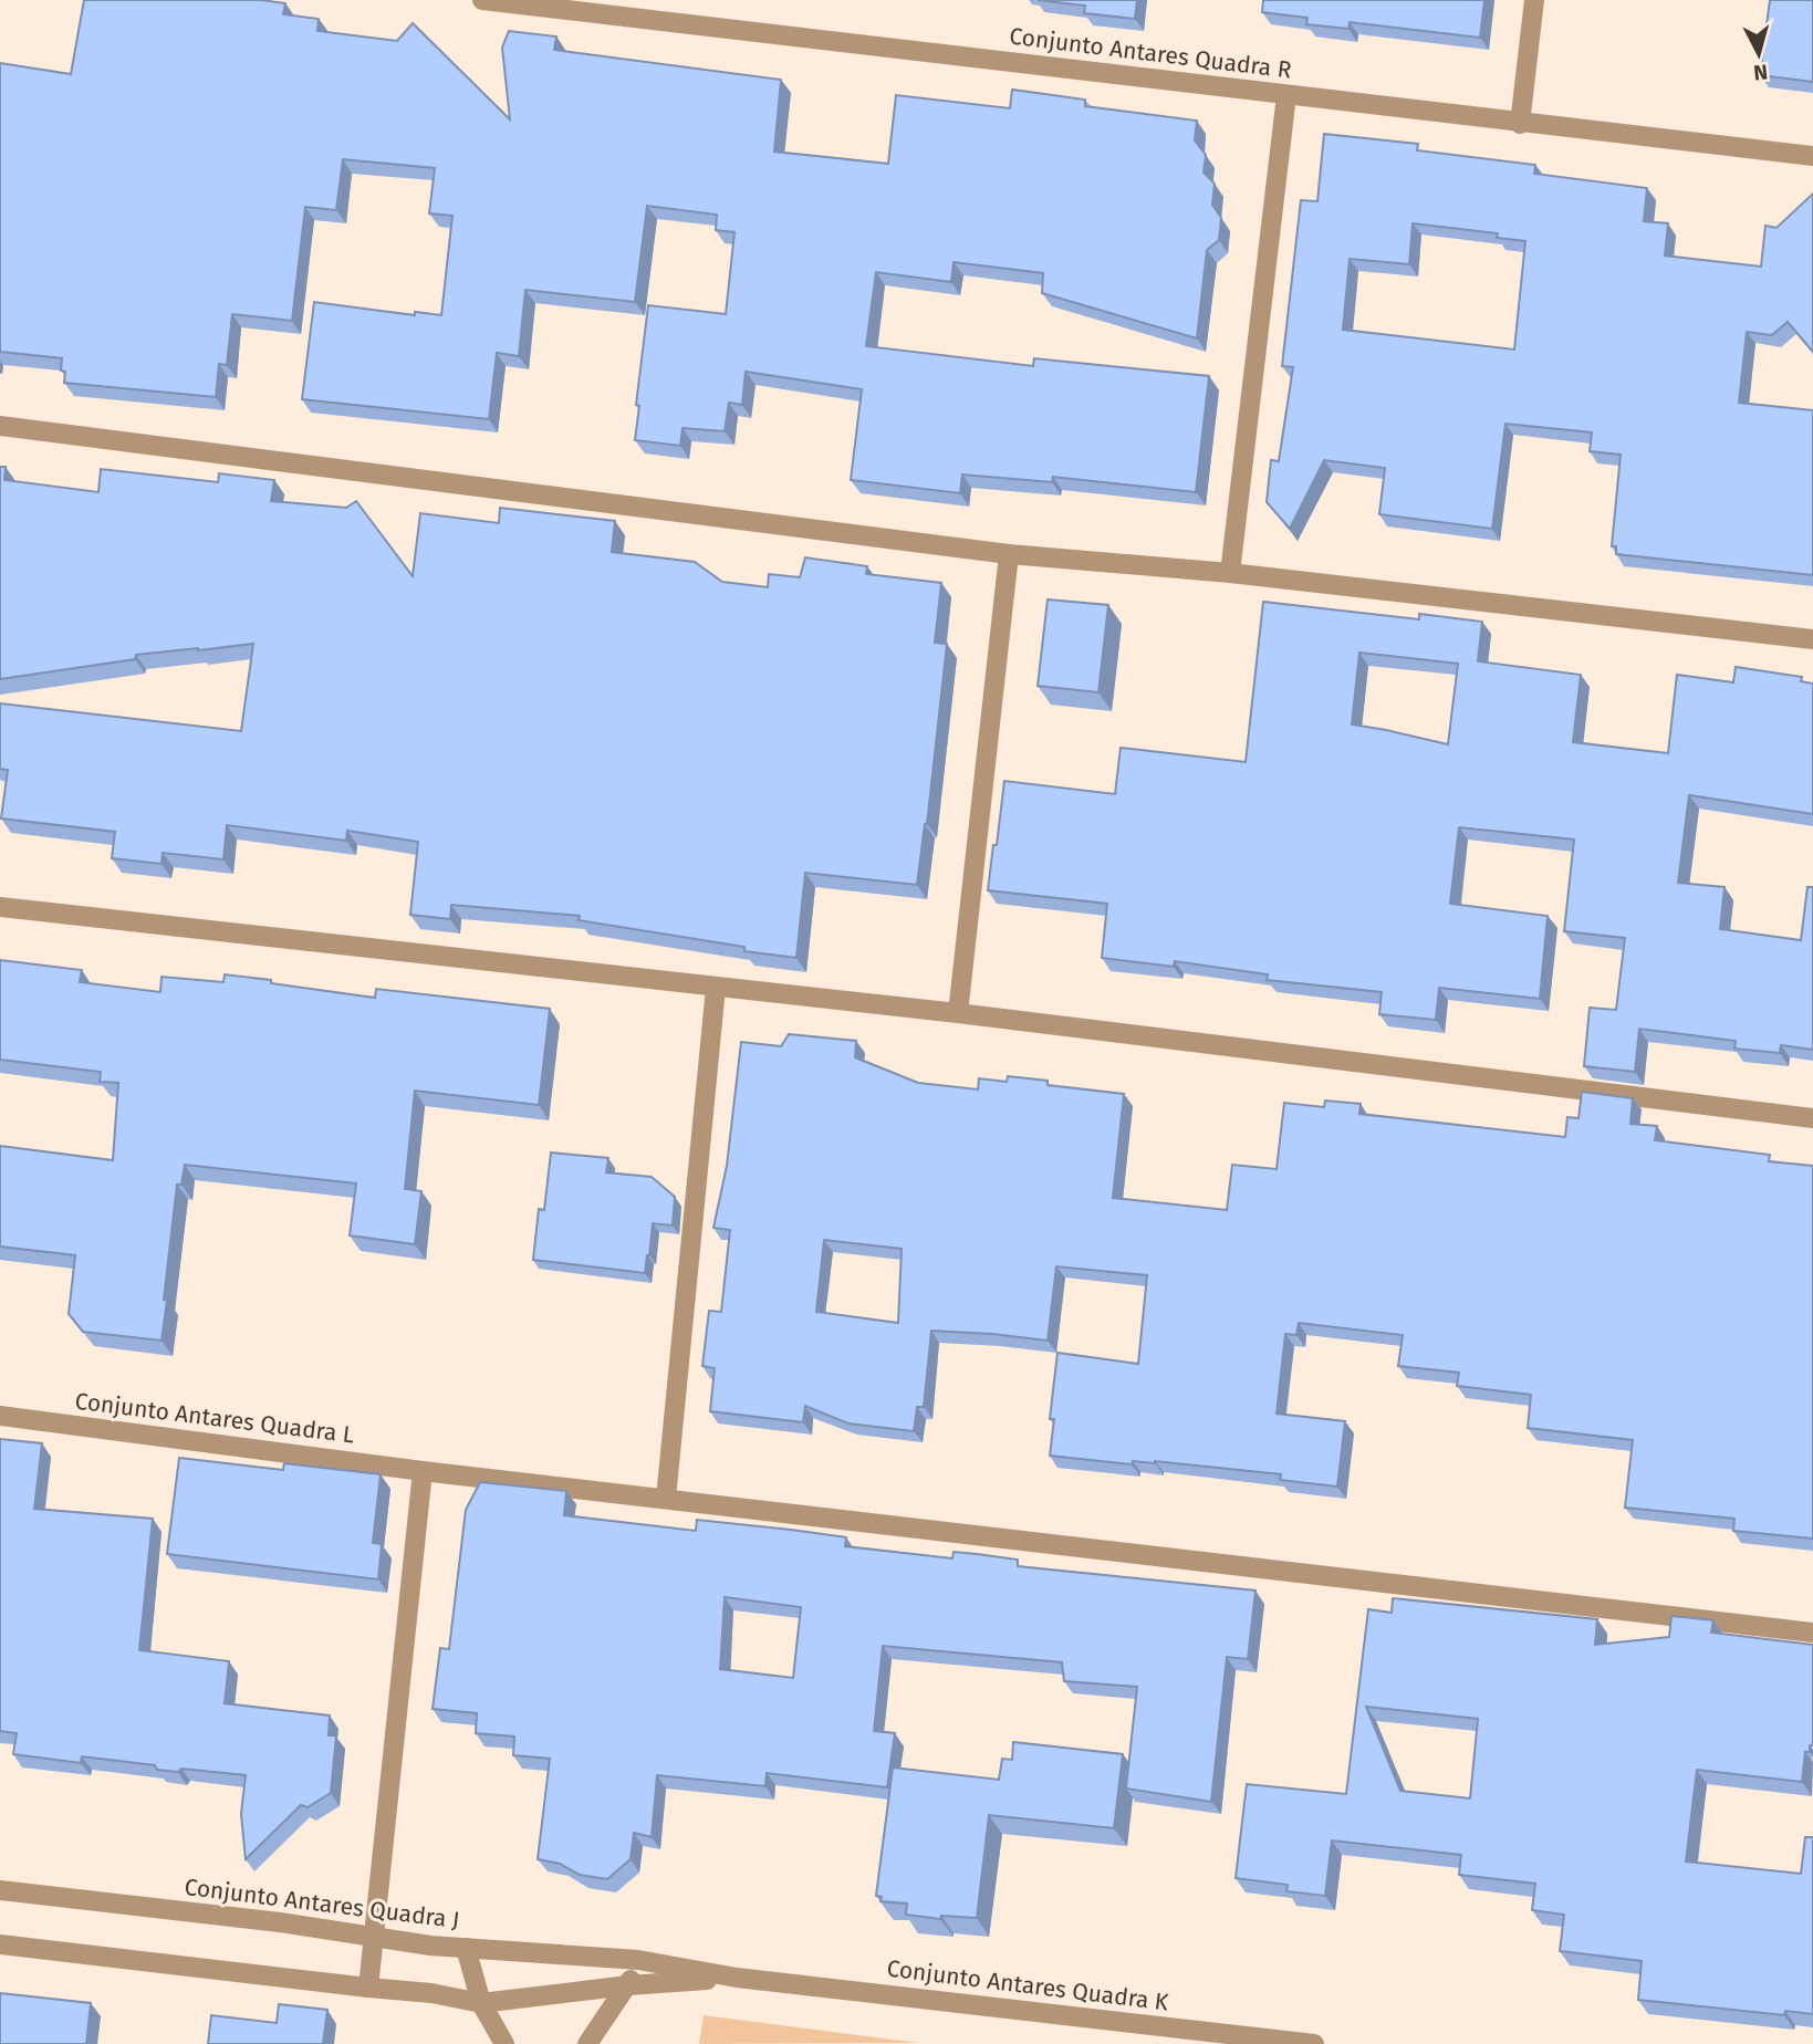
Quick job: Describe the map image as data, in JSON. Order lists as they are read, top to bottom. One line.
{"streets":{"street":["Conjunto Antares Quadra R","Conjunto Antares Quadra L","Conjunto Antares Quadra J","Conjunto Antares Quadra K"]},"crossings":[["Conjunto Antares Quadra J","Conjunto Antares Quadra K"]],"north":"bottom"}
